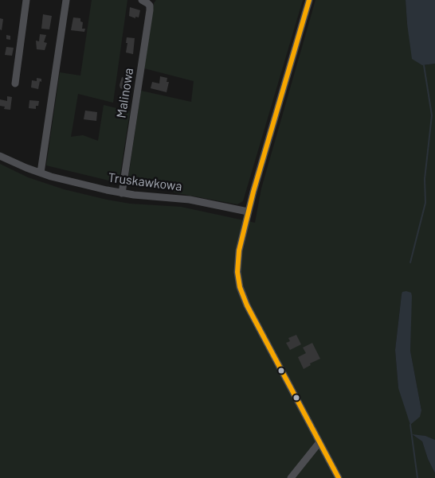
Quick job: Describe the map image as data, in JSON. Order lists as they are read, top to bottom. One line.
{"streets":{"street":["Malinowa","Truskawkowa"]},"crossings":[["Malinowa","Truskawkowa"]]}
